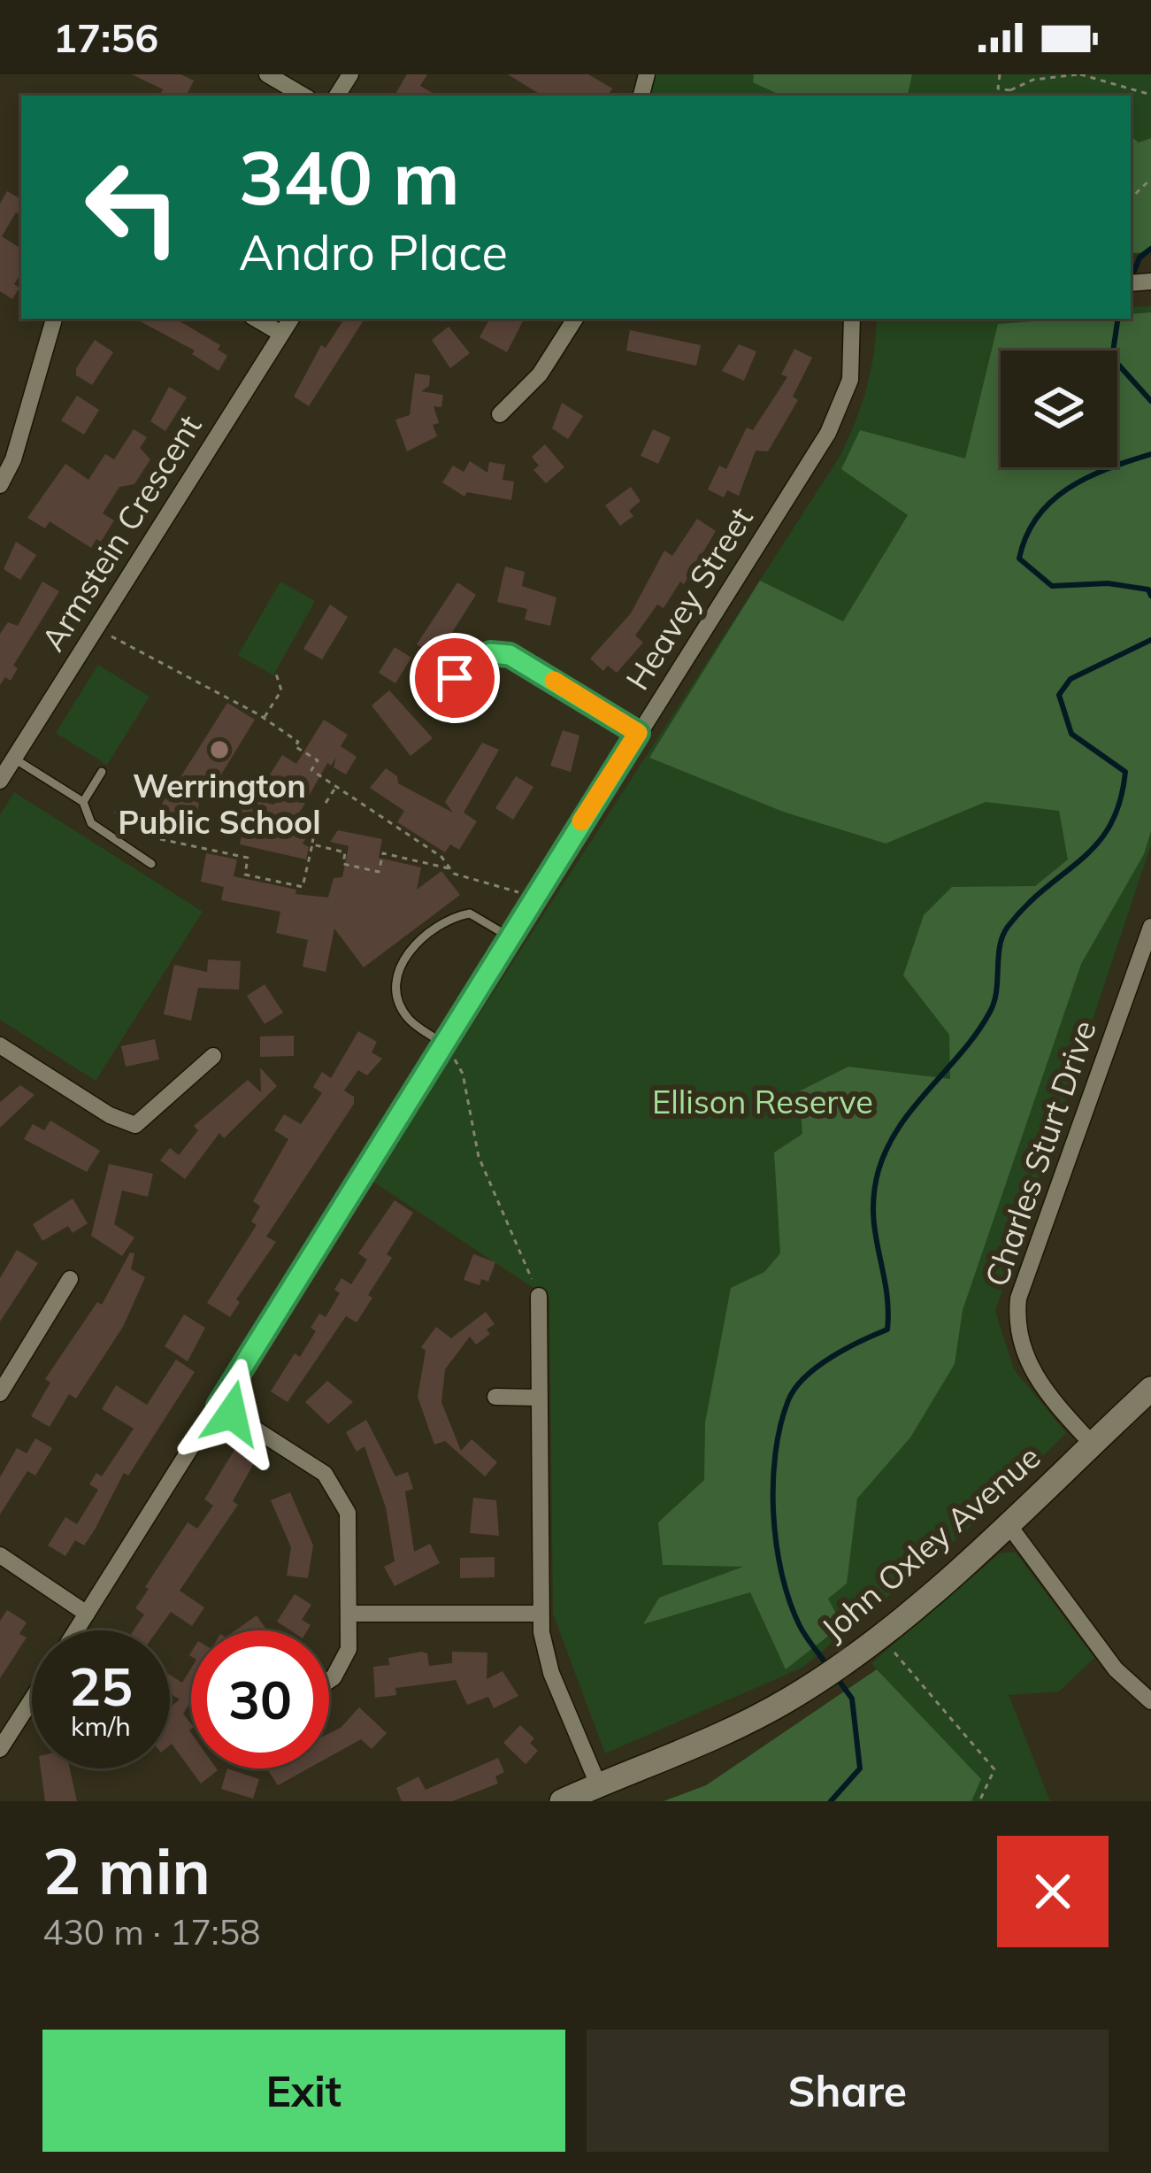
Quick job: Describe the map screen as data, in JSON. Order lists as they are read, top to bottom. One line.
{"streets":{"street":["Armstein Crescent","Heavey Street","Charles Sturt Drive","John Oxley Avenue"]},"crossings":[["Charles Sturt Drive","John Oxley Avenue"]],"parks":["Ellison Reserve"],"places":["Werrington Public School"],"page":{"status":"17:56","turn":["340 m","Andro Place"],"speed":"25 km/h","limit":"30","heading":["2 min","430 m · 17:58"],"buttons":["Exit","Share"]}}
